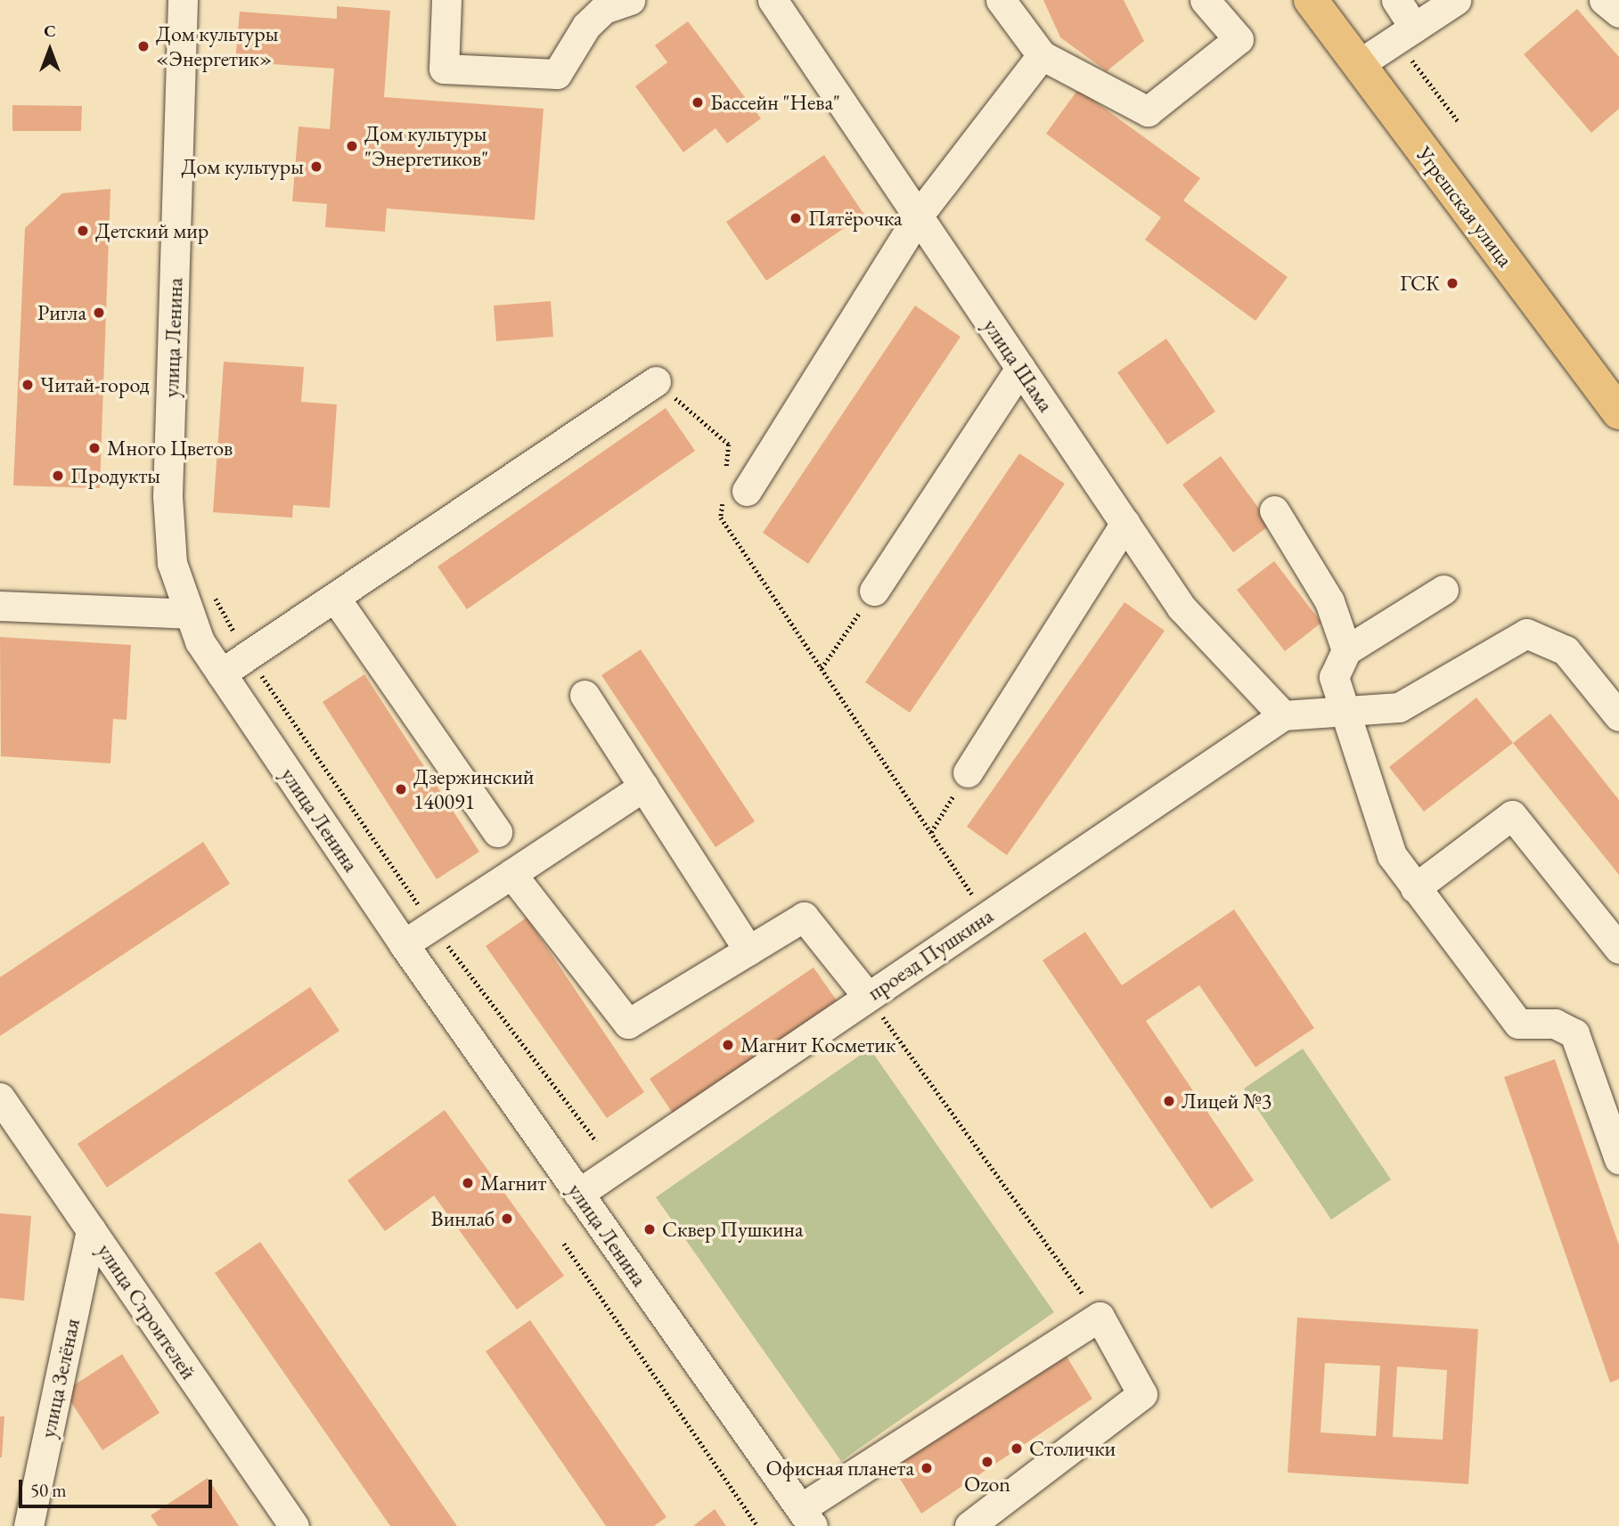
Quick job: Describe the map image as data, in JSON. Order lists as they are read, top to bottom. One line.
{"streets":{"main road":["Угрешская улица"],"street":["улица Ленина","улица Шама","проезд Пушкина","улица Строителей","улица Зелёная"]},"crossings":[["улица Ленина","проезд Пушкина"],["улица Шама","проезд Пушкина"],["улица Строителей","улица Зелёная"]],"places":["Дом культуры «Энергетик»","Бассейн \"Нева\"","Дом культуры \"Энергетиков\"","Дом культуры","Пятёрочка","Детский мир","ГСК","Ригла","Читай-город","Много Цветов","Продукты","Дзержинский 140091","Магнит Косметик","Лицей №3","Магнит","Винлаб","Сквер Пушкина","Столички","Ozon","Офисная планета"],"scale_bar":"50 m","north":"top"}
